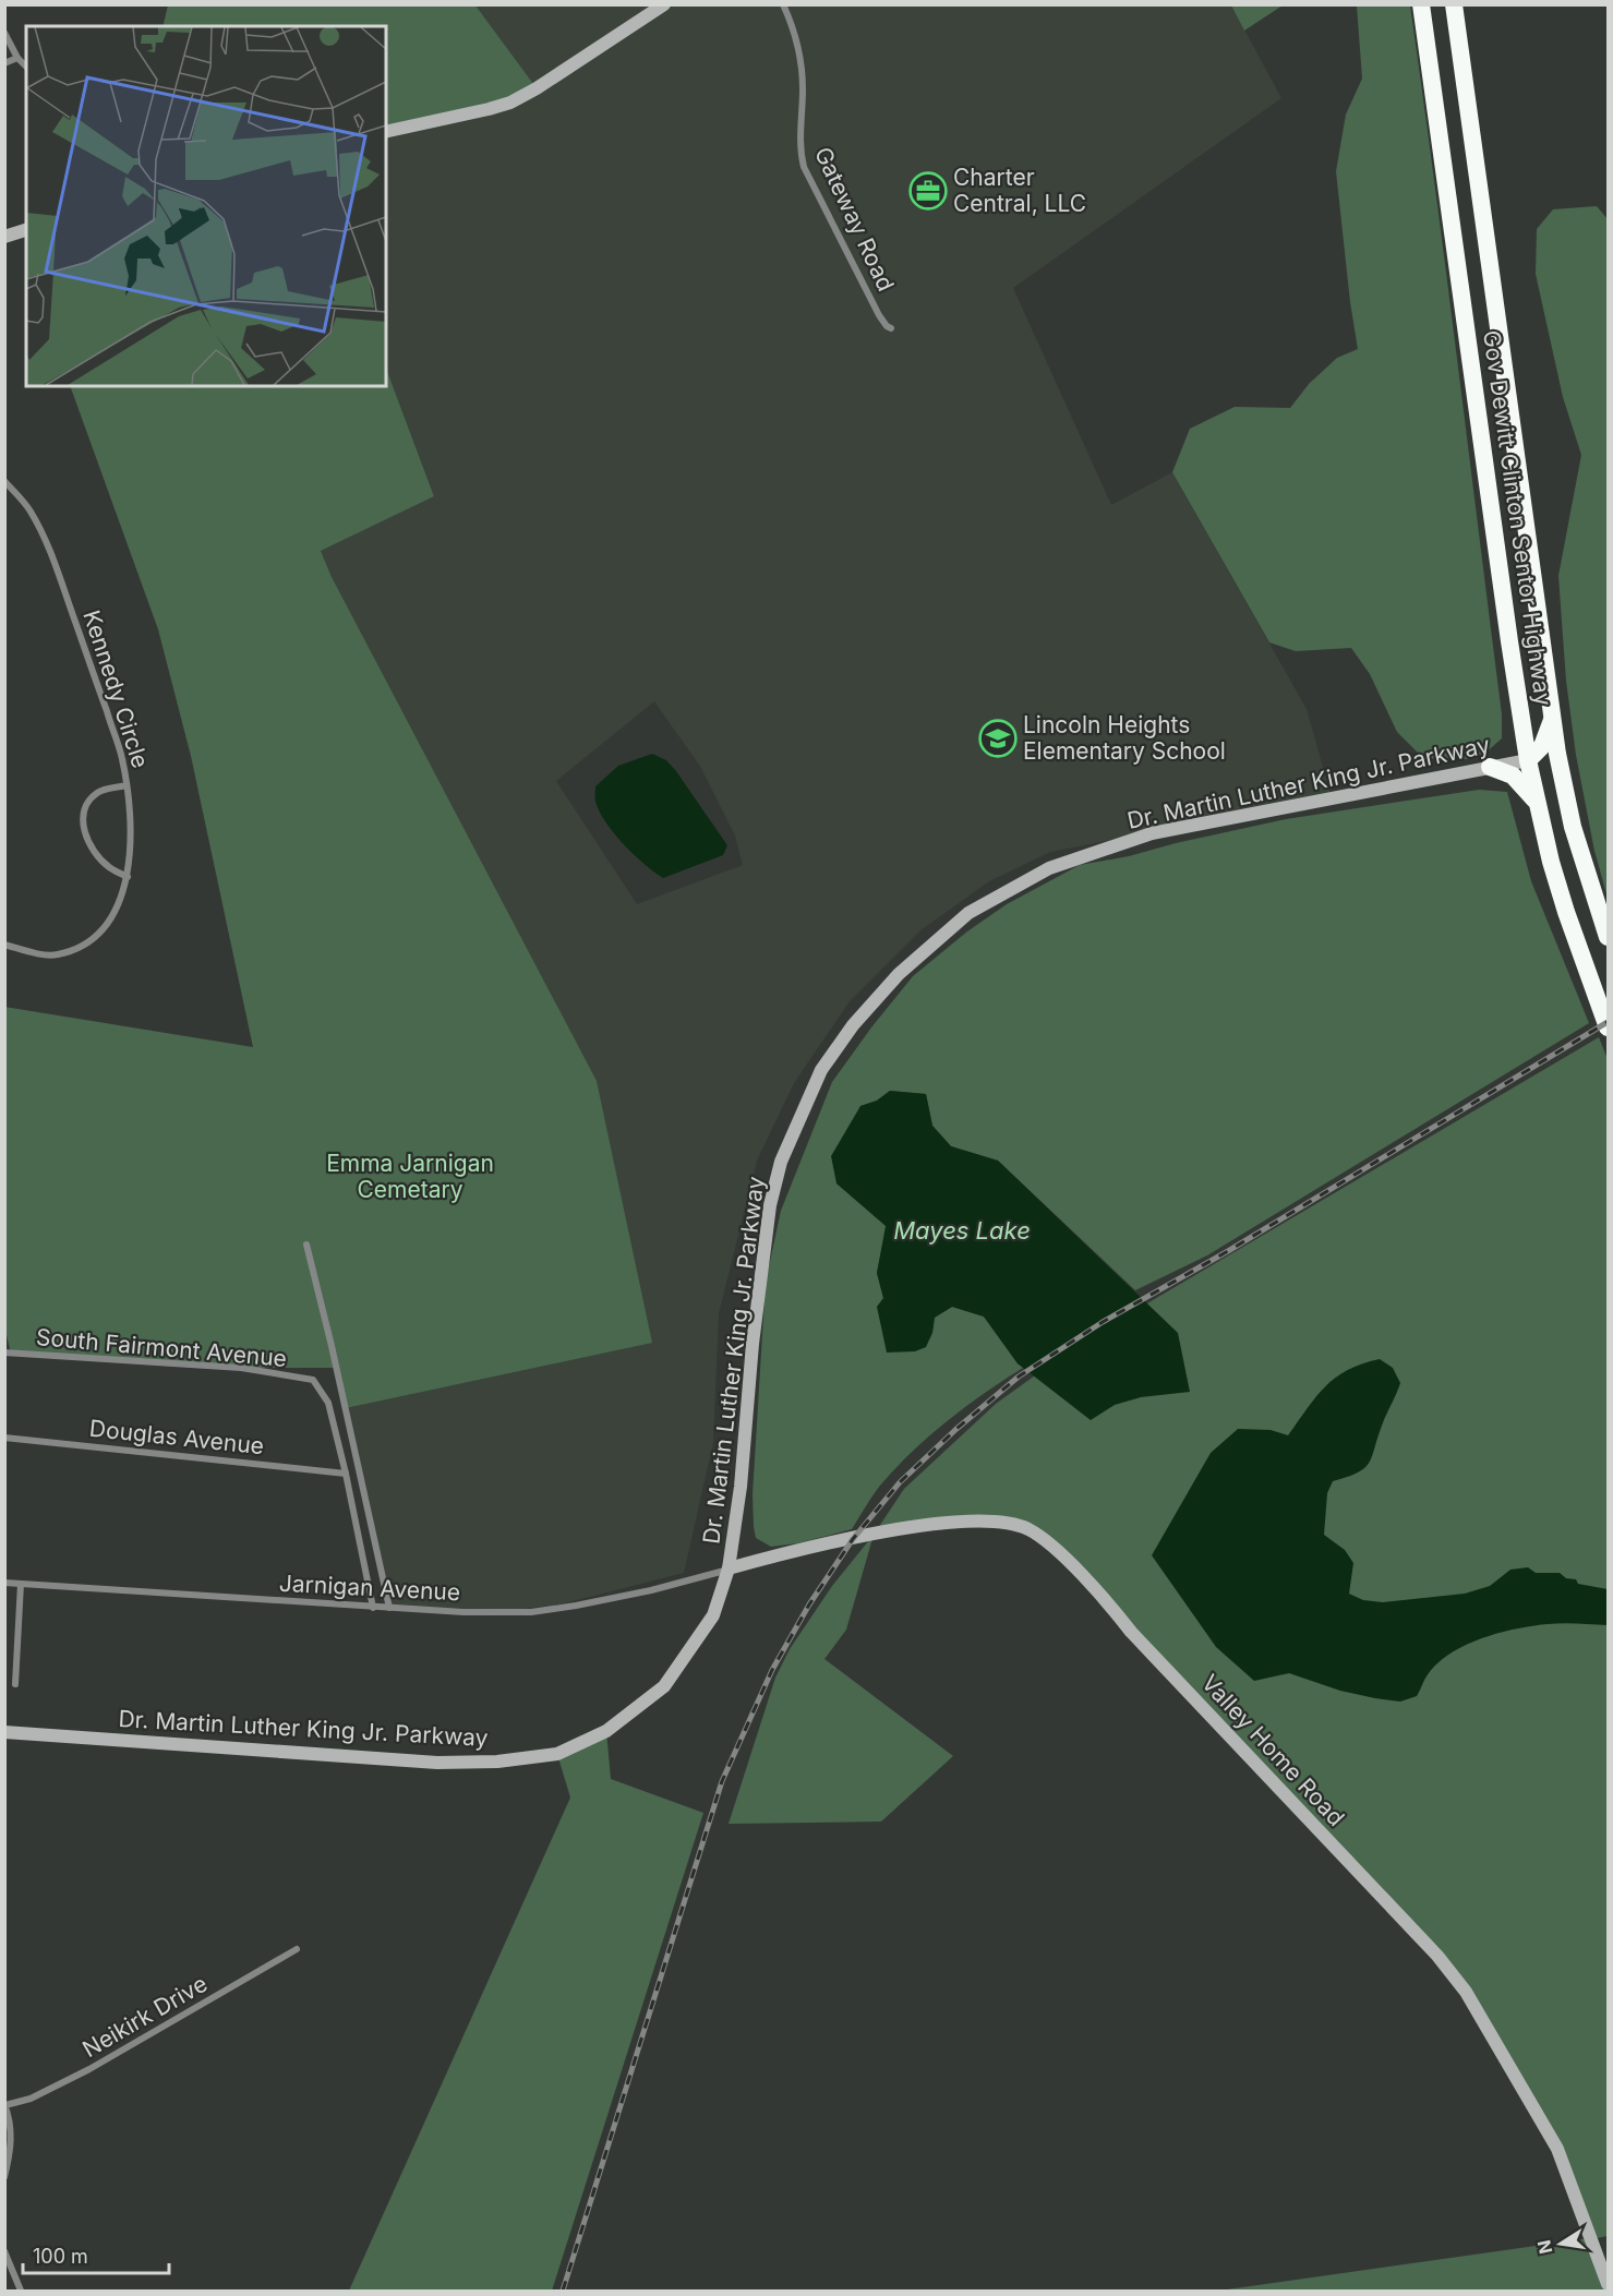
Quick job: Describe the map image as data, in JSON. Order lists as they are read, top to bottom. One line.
{"streets":{"highway":["Gov Dewitt Clinton Sentor Highway"],"main road":["Dr. Martin Luther King Jr. Parkway","Valley Home Road"],"street":["Gateway Road","Kennedy Circle","South Fairmont Avenue","Douglas Avenue","Jarnigan Avenue","Neikirk Drive"]},"crossings":[["Gov Dewitt Clinton Sentor Highway","Dr. Martin Luther King Jr. Parkway"],["Dr. Martin Luther King Jr. Parkway","Jarnigan Avenue"],["Dr. Martin Luther King Jr. Parkway","Valley Home Road"],["South Fairmont Avenue","Douglas Avenue"],["South Fairmont Avenue","Jarnigan Avenue"],["Jarnigan Avenue","Valley Home Road"]],"water":["Mayes Lake"],"parks":["Emma Jarnigan Cemetary"],"places":{"office":["Charter Central, LLC"],"school or university":["Lincoln Heights Elementary School"]},"scale_bar":"100 m","north":"left"}
